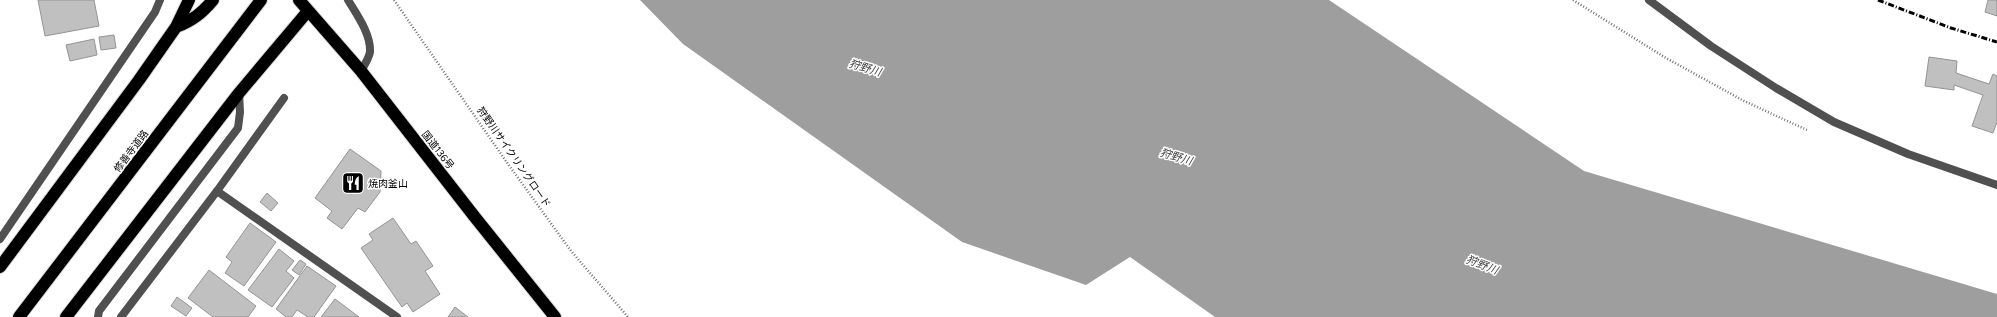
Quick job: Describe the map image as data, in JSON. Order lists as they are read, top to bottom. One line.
{"streets":{"highway":["国道136号","修善寺道路"],"path":["狩野川サイクリングロード"]},"water":["狩野川"],"places":{"restaurant":["焼肉釜山"]}}
